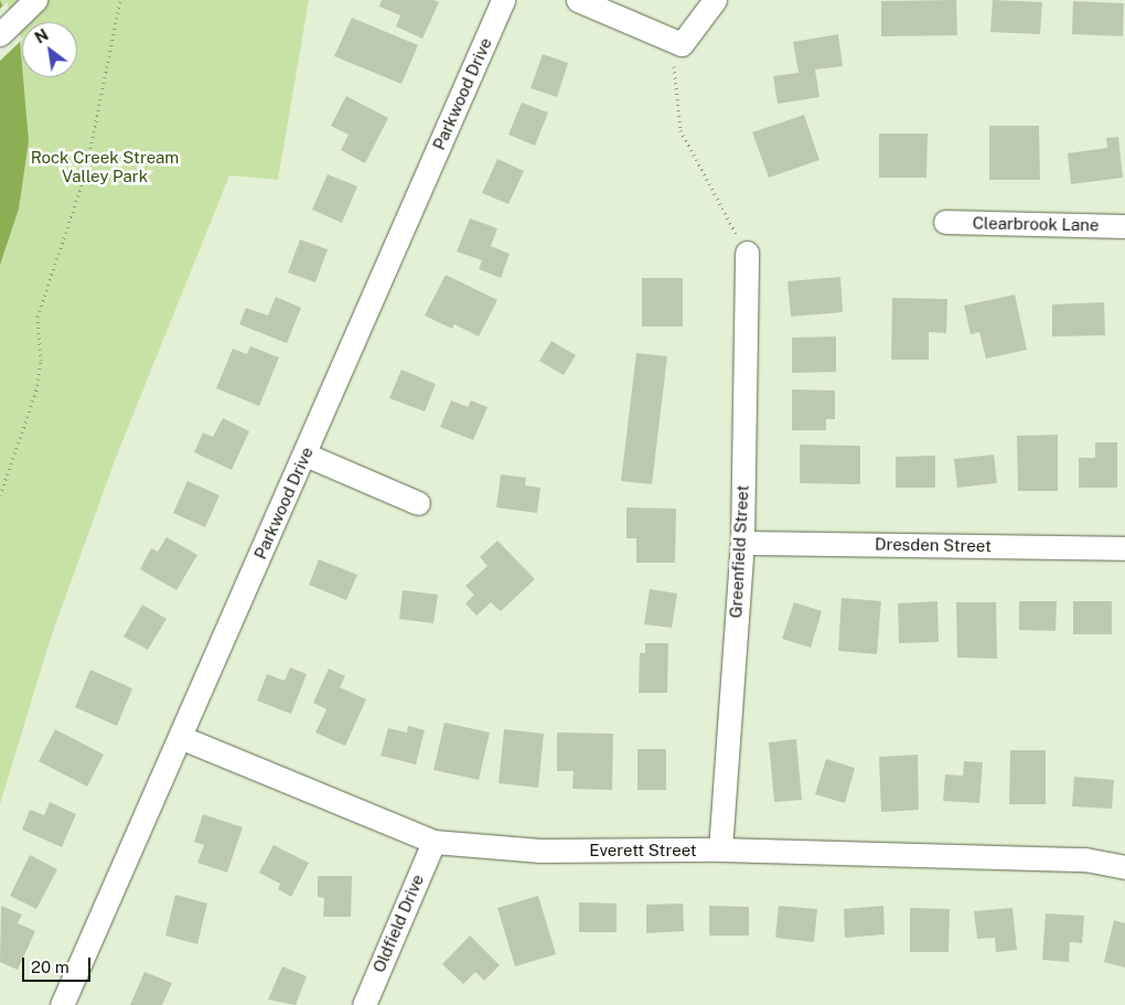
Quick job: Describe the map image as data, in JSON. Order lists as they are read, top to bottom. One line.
{"streets":{"street":["Parkwood Drive","Clearbrook Lane","Dresden Street","Greenfield Street","Everett Street","Oldfield Drive"]},"crossings":[["Parkwood Drive","Everett Street"],["Dresden Street","Greenfield Street"],["Greenfield Street","Everett Street"],["Everett Street","Oldfield Drive"]],"parks":["Rock Creek Stream Valley Park"],"scale_bar":"20 m","north":"top left"}
